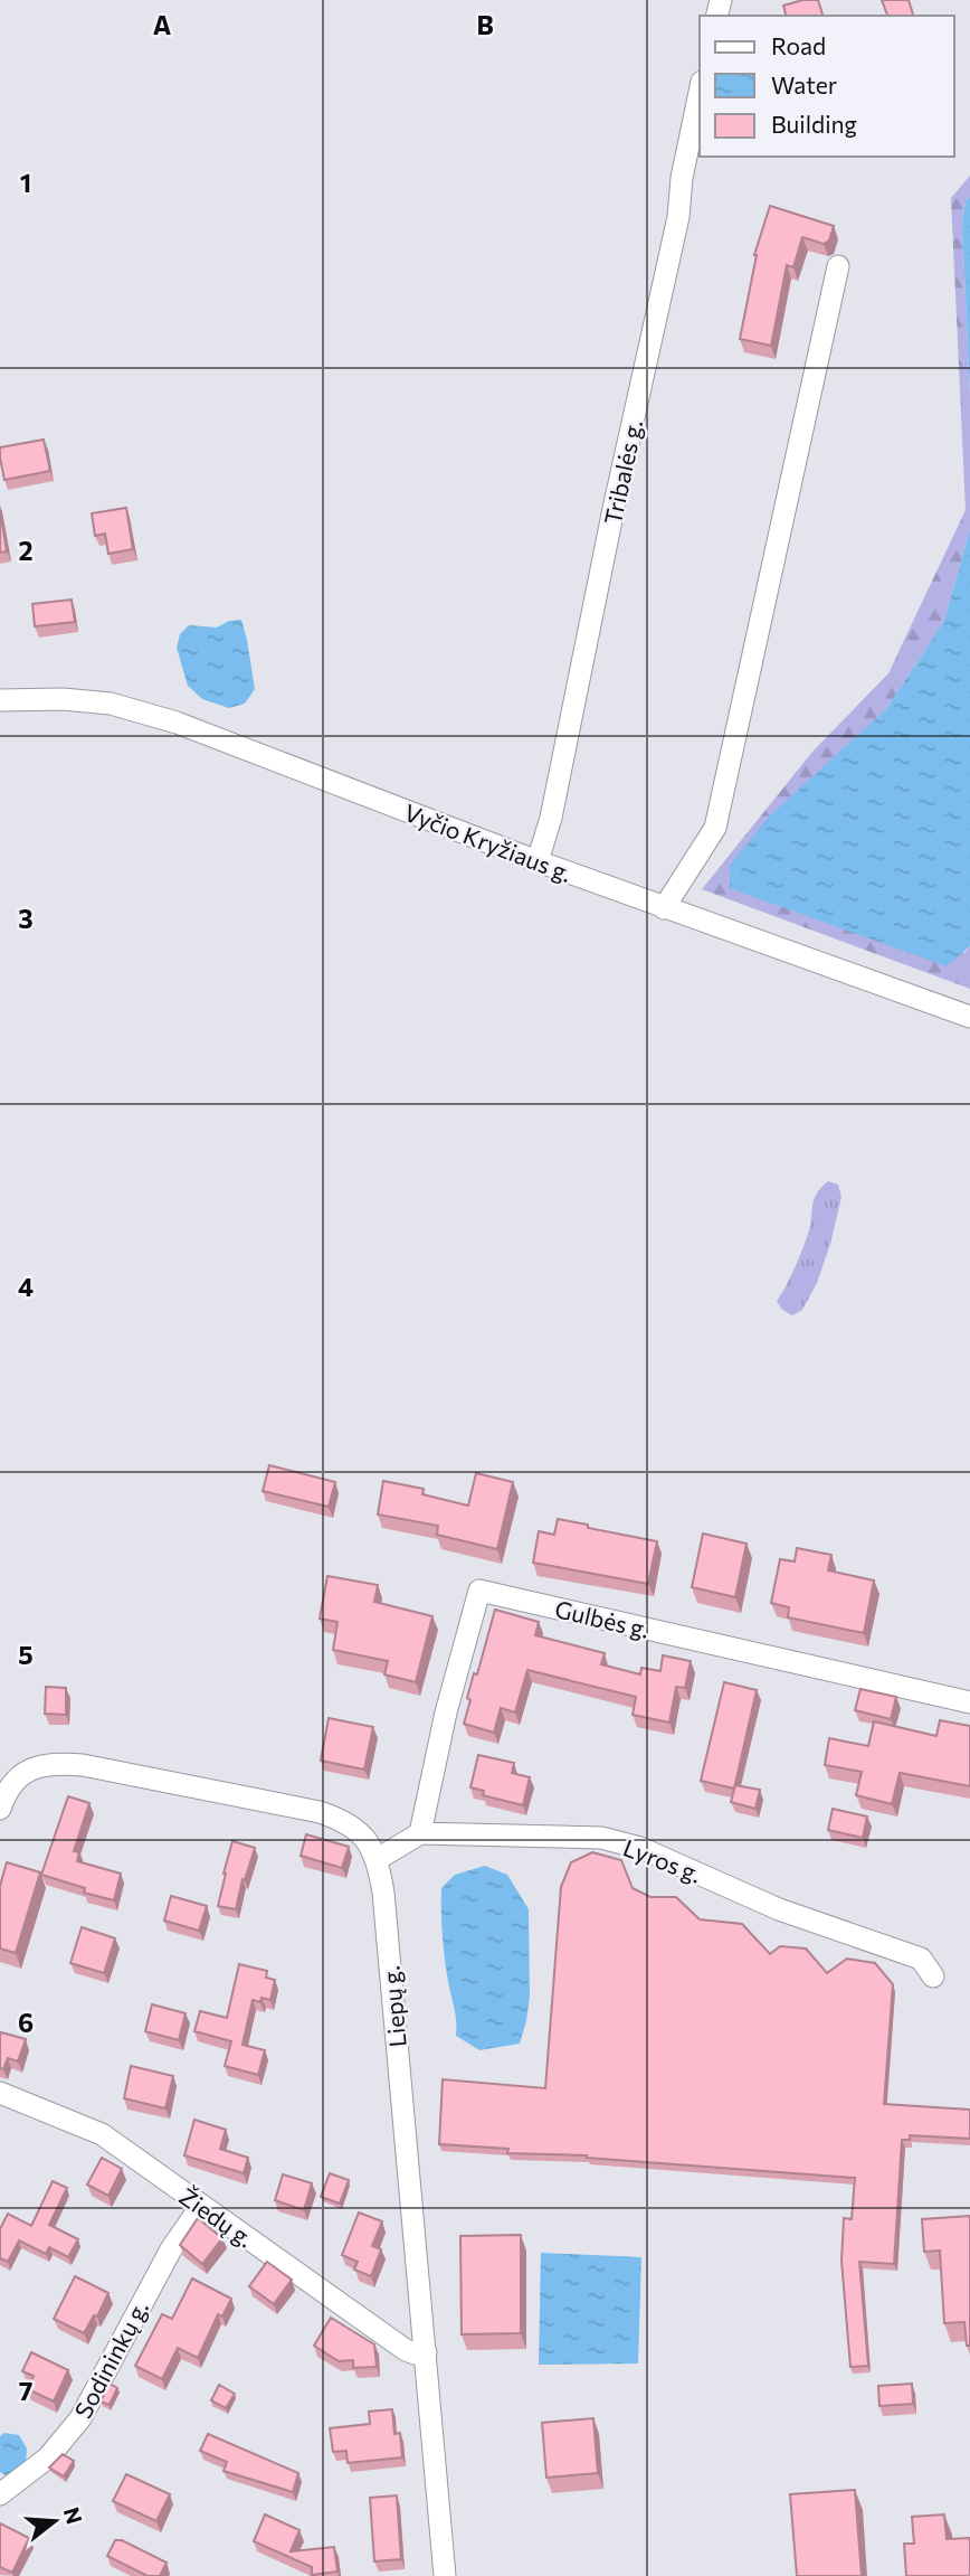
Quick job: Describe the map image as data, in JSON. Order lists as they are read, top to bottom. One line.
{"streets":{"street":["Tribalės g.","Vyčio Kryžiaus g.","Gulbės g.","Lyros g.","Liepų g.","Žiedų g.","Sodininkų g."]},"crossings":[["Tribalės g.","Vyčio Kryžiaus g."],["Gulbės g.","Lyros g."],["Liepų g.","Žiedų g."],["Žiedų g.","Sodininkų g."]],"legend":["Road","Water","Building"],"north":"right","grid":{"columns":["A","B"],"rows":["1","2","3","4","5","6","7"]}}
